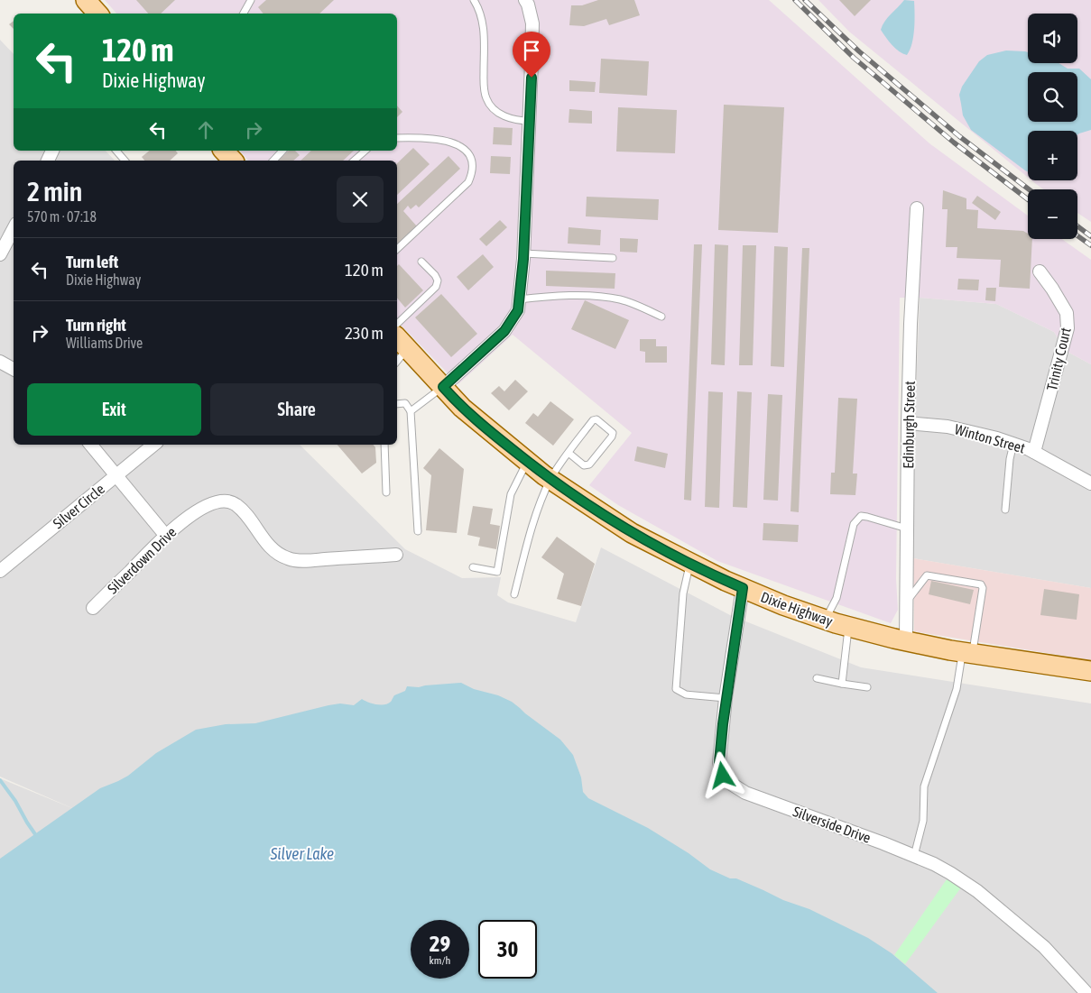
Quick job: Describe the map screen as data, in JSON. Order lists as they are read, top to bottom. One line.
{"streets":{"main road":["Dixie Highway"],"street":["Trinity Court","Edinburgh Street","Winton Street","Silver Circle","Silverdown Drive","Silverside Drive"]},"crossings":[["Trinity Court","Winton Street"],["Edinburgh Street","Winton Street"],["Edinburgh Street","Dixie Highway"],["Dixie Highway","Silverside Drive"]],"water":["Silver Lake"],"page":{"map_buttons":["+","−"],"turn":["120 m","Dixie Highway"],"heading":["2 min","570 m · 07:18"],"list":[{"name":"Turn left","note":"Dixie Highway","value":"120 m"},{"name":"Turn right","note":"Williams Drive","value":"230 m"}],"buttons":["Exit","Share"],"speed":"29 km/h","limit":"30"}}
